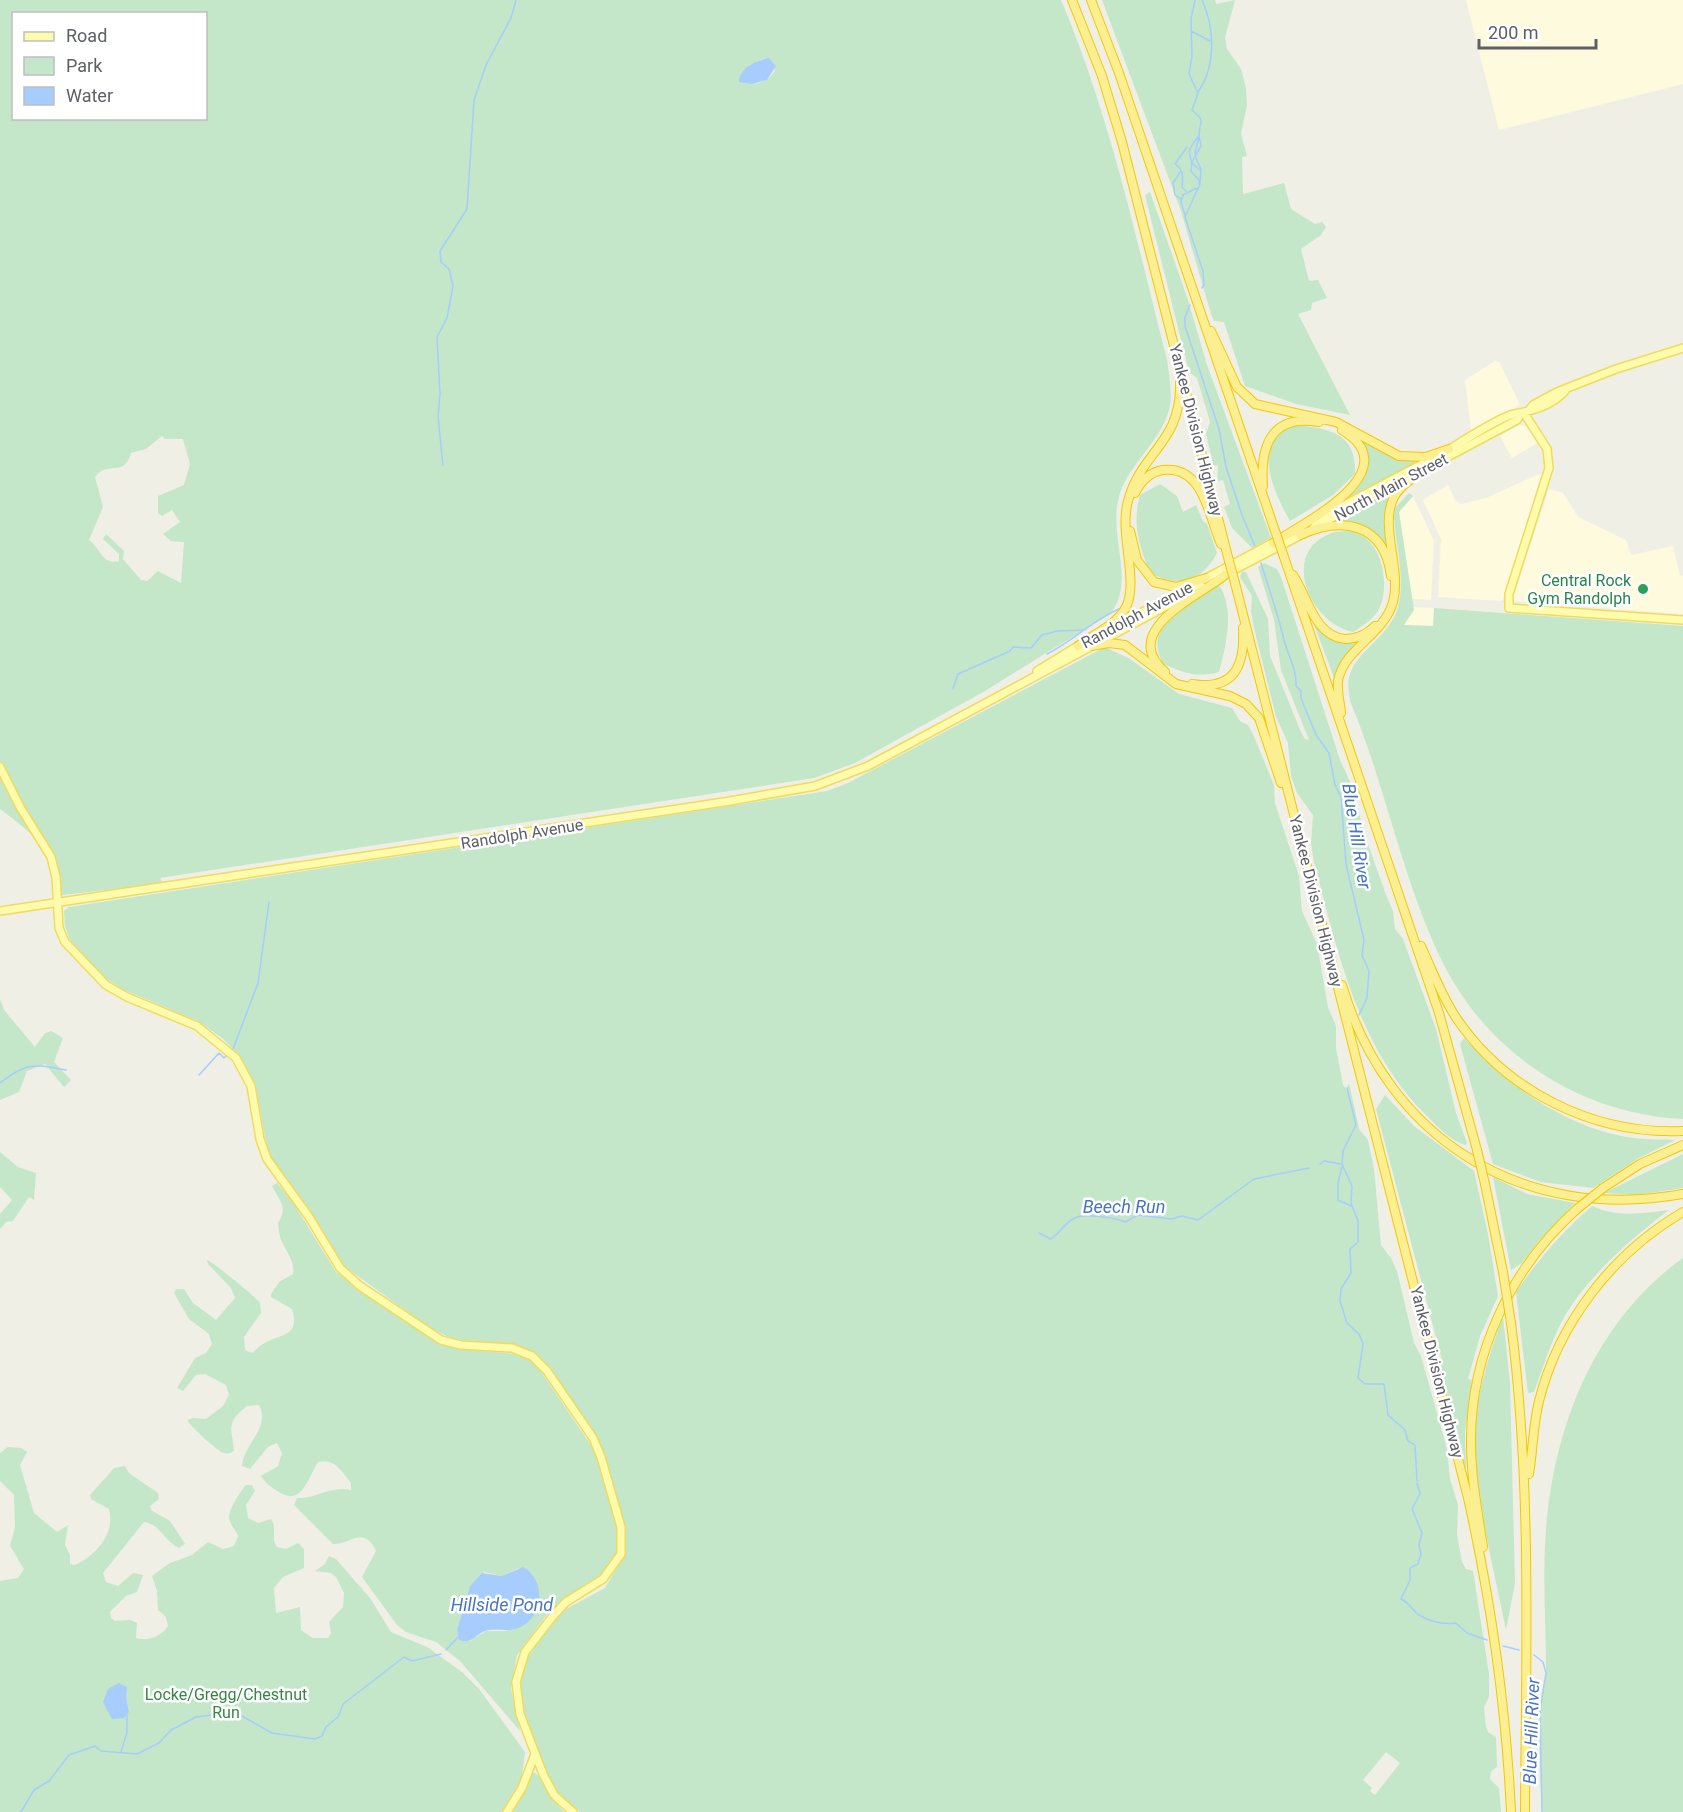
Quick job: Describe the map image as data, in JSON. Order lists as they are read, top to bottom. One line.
{"streets":{"highway":["Yankee Division Highway"],"main road":["North Main Street","Randolph Avenue"]},"crossings":[["North Main Street","Randolph Avenue"]],"water":["Blue Hill River","Beech Run","Hillside Pond"],"parks":["Locke/Gregg/Chestnut Run"],"places":["Central Rock Gym Randolph"],"legend":["Road","Park","Water"],"scale_bar":"200 m"}
